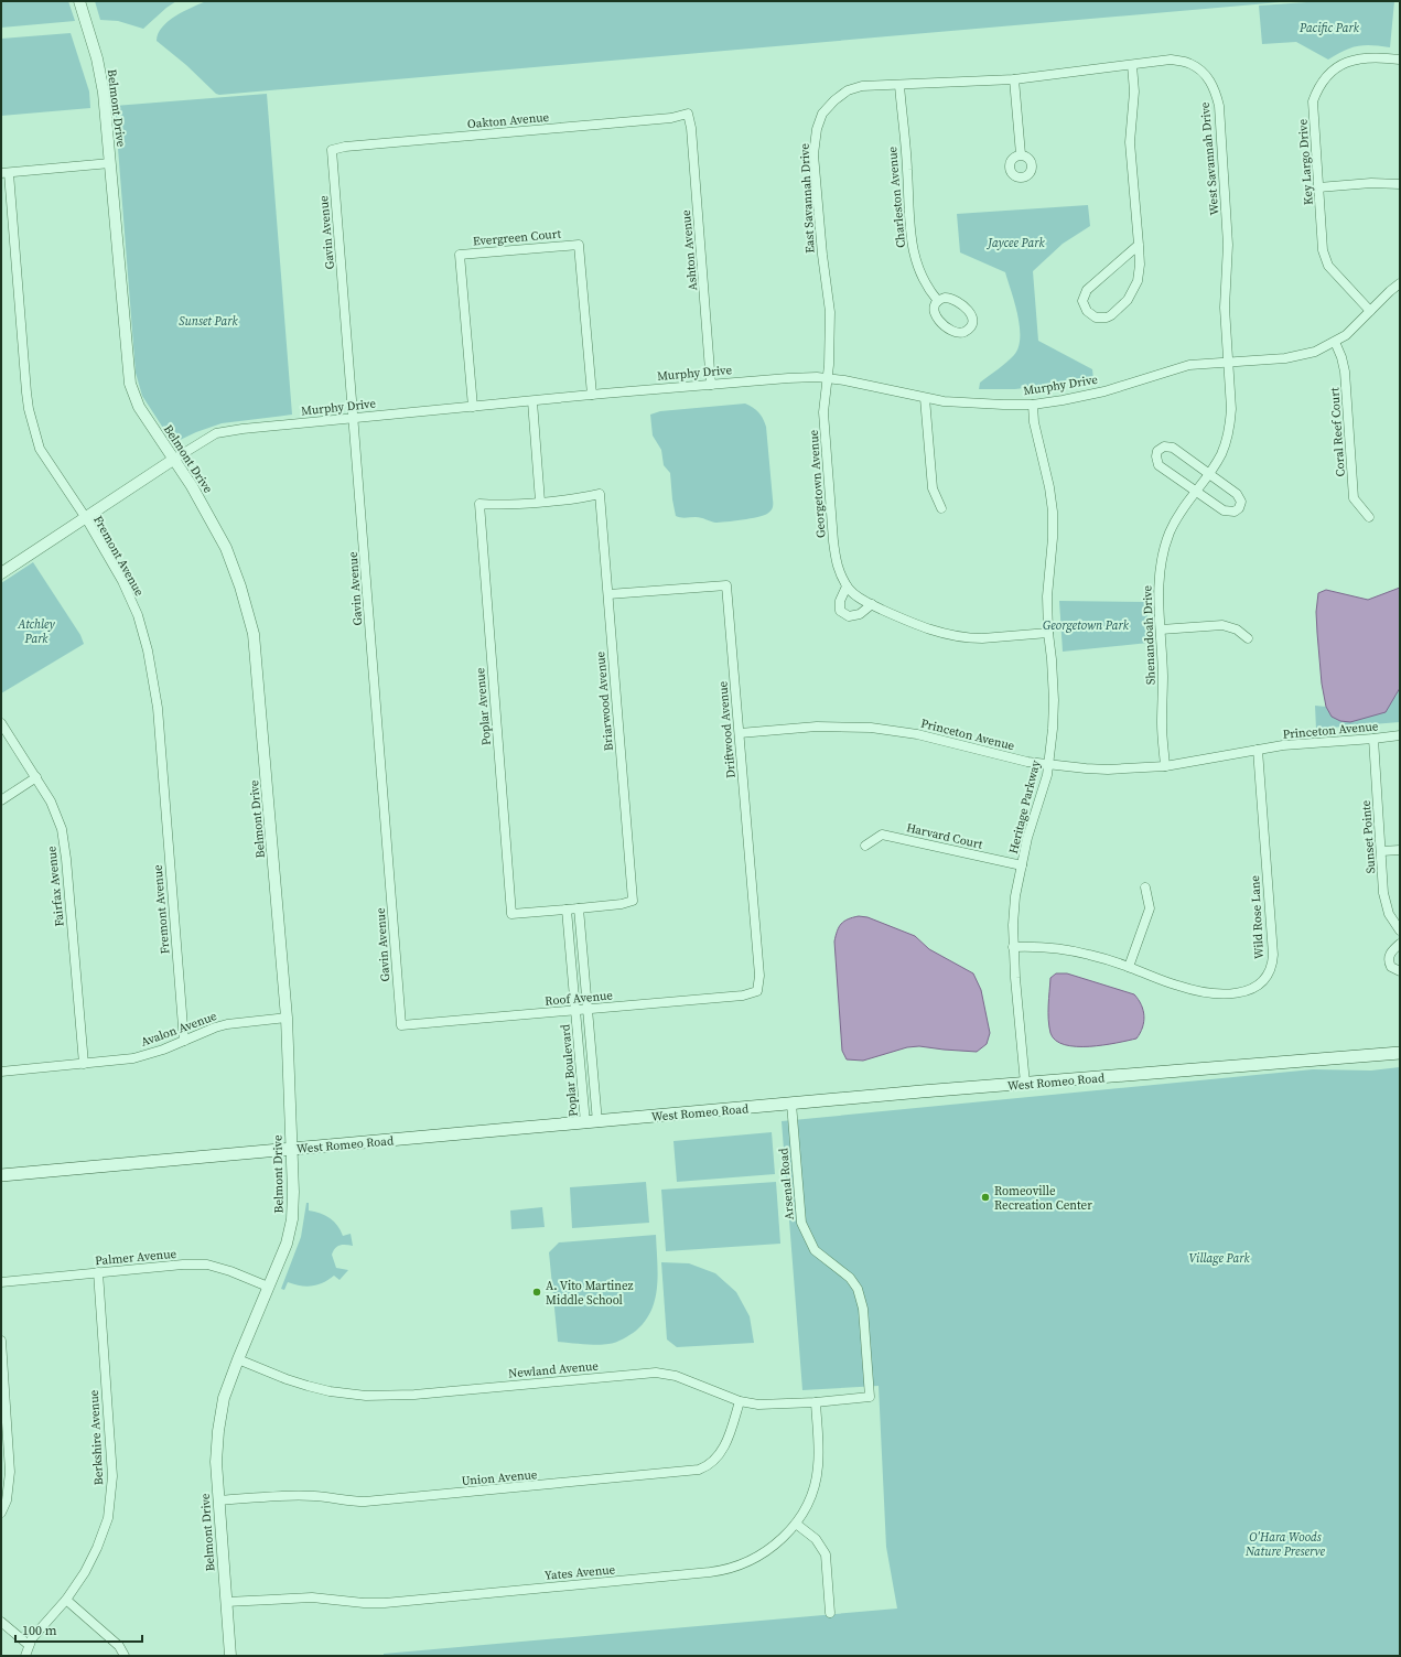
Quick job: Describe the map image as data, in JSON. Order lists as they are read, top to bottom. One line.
{"streets":{"main road":["West Romeo Road"],"street":["Belmont Drive","Oakton Avenue","West Savannah Drive","Key Largo Drive","Charleston Avenue","East Savannah Drive","Gavin Avenue","Evergreen Court","Ashton Avenue","Murphy Drive","Coral Reef Court","Georgetown Avenue","Fremont Avenue","Shenandoah Drive","Briarwood Avenue","Poplar Avenue","Driftwood Avenue","Princeton Avenue","Heritage Parkway","Harvard Court","Sunset Pointe","Fairfax Avenue","Wild Rose Lane","Roof Avenue","Avalon Avenue","Poplar Boulevard","Arsenal Road","Palmer Avenue","Newland Avenue","Berkshire Avenue","Union Avenue","Yates Avenue"]},"crossings":[["Belmont Drive","Murphy Drive"],["Belmont Drive","Avalon Avenue"],["Belmont Drive","West Romeo Road"],["Belmont Drive","Palmer Avenue"],["Belmont Drive","Newland Avenue"],["Belmont Drive","Union Avenue"],["Belmont Drive","Yates Avenue"],["Oakton Avenue","Gavin Avenue"],["Oakton Avenue","Ashton Avenue"],["West Savannah Drive","East Savannah Drive"],["West Savannah Drive","Murphy Drive"],["West Savannah Drive","Shenandoah Drive"],["Key Largo Drive","Murphy Drive"],["Charleston Avenue","East Savannah Drive"],["East Savannah Drive","Murphy Drive"],["East Savannah Drive","Georgetown Avenue"],["Gavin Avenue","Murphy Drive"],["Gavin Avenue","Roof Avenue"],["Evergreen Court","Murphy Drive"],["Ashton Avenue","Murphy Drive"],["Murphy Drive","Coral Reef Court"],["Murphy Drive","Georgetown Avenue"],["Murphy Drive","Fremont Avenue"],["Murphy Drive","Shenandoah Drive"],["Murphy Drive","Heritage Parkway"],["Georgetown Avenue","Heritage Parkway"],["Fremont Avenue","Avalon Avenue"],["Shenandoah Drive","Princeton Avenue"],["Briarwood Avenue","Poplar Avenue"],["Briarwood Avenue","Driftwood Avenue"],["Briarwood Avenue","Poplar Boulevard"],["Poplar Avenue","Poplar Boulevard"],["Driftwood Avenue","Princeton Avenue"],["Driftwood Avenue","Roof Avenue"],["Princeton Avenue","Heritage Parkway"],["Princeton Avenue","Sunset Pointe"],["Princeton Avenue","Wild Rose Lane"],["Heritage Parkway","Harvard Court"],["Heritage Parkway","Wild Rose Lane"],["Heritage Parkway","West Romeo Road"],["Fairfax Avenue","Avalon Avenue"],["Roof Avenue","Poplar Boulevard"],["Poplar Boulevard","West Romeo Road"],["West Romeo Road","Arsenal Road"],["Arsenal Road","Newland Avenue"],["Palmer Avenue","Berkshire Avenue"],["Newland Avenue","Union Avenue"],["Newland Avenue","Yates Avenue"]],"parks":["Pacific Park","Jaycee Park","Sunset Park","Atchley Park","Georgetown Park","Village Park","O'Hara Woods Nature Preserve"],"places":["Romeoville Recreation Center","A. Vito Martinez Middle School"],"scale_bar":"100 m"}
